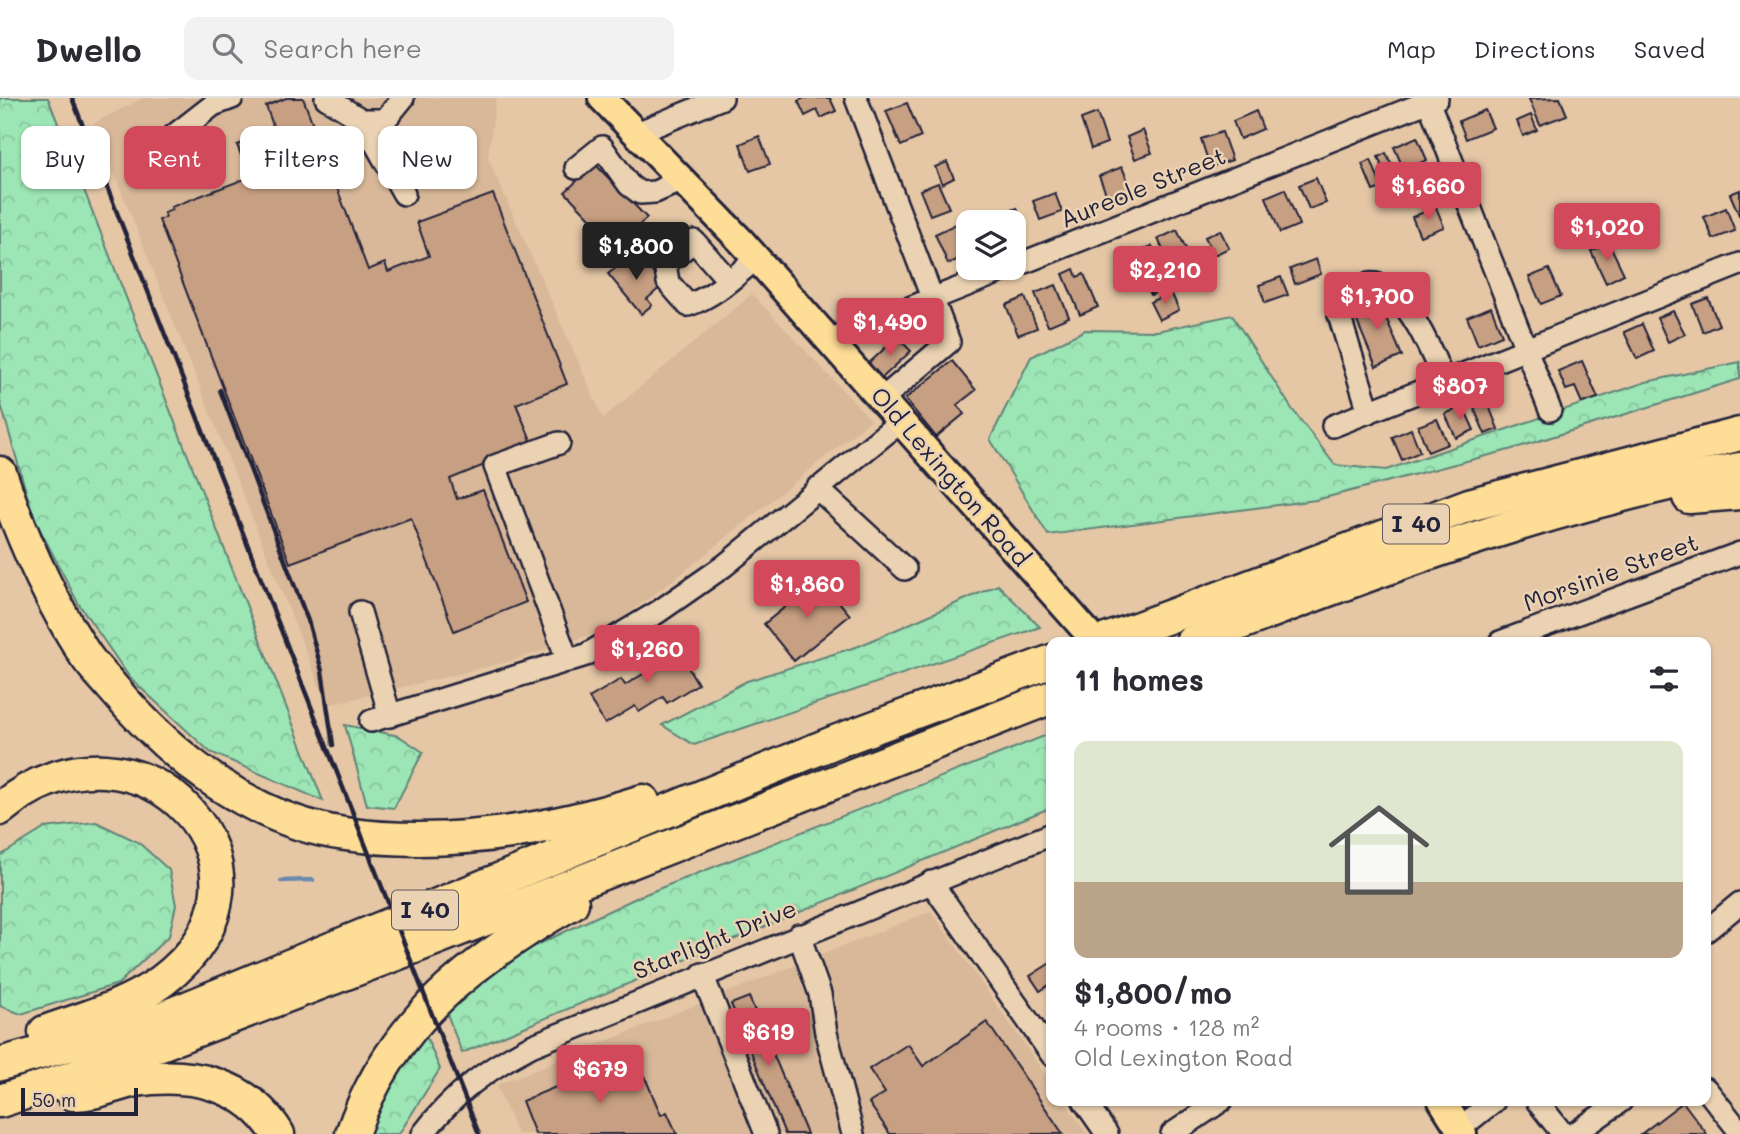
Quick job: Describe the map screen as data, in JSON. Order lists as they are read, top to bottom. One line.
{"streets":{"highway":["I 40"],"main road":["Old Lexington Road"],"street":["Aureole Street","Morsinie Street","Starlight Drive"]},"crossings":[["Aureole Street","Old Lexington Road"]],"scale_bar":"50 m","page":{"header":"Dwello","search":"Search here","nav":["Map","Directions","Saved"],"chip":["Buy","Rent","Filters","New"],"price":["$1,660","$1,020","$1,800","$2,210","$1,700","$1,490","$807","$1,860","$1,260","$619","$679"],"heading":"11 homes","list":[{"name":"$1,800/mo","note":"4 rooms · 128 m² · Old Lexington Road"}],"scale":"50 m"}}
